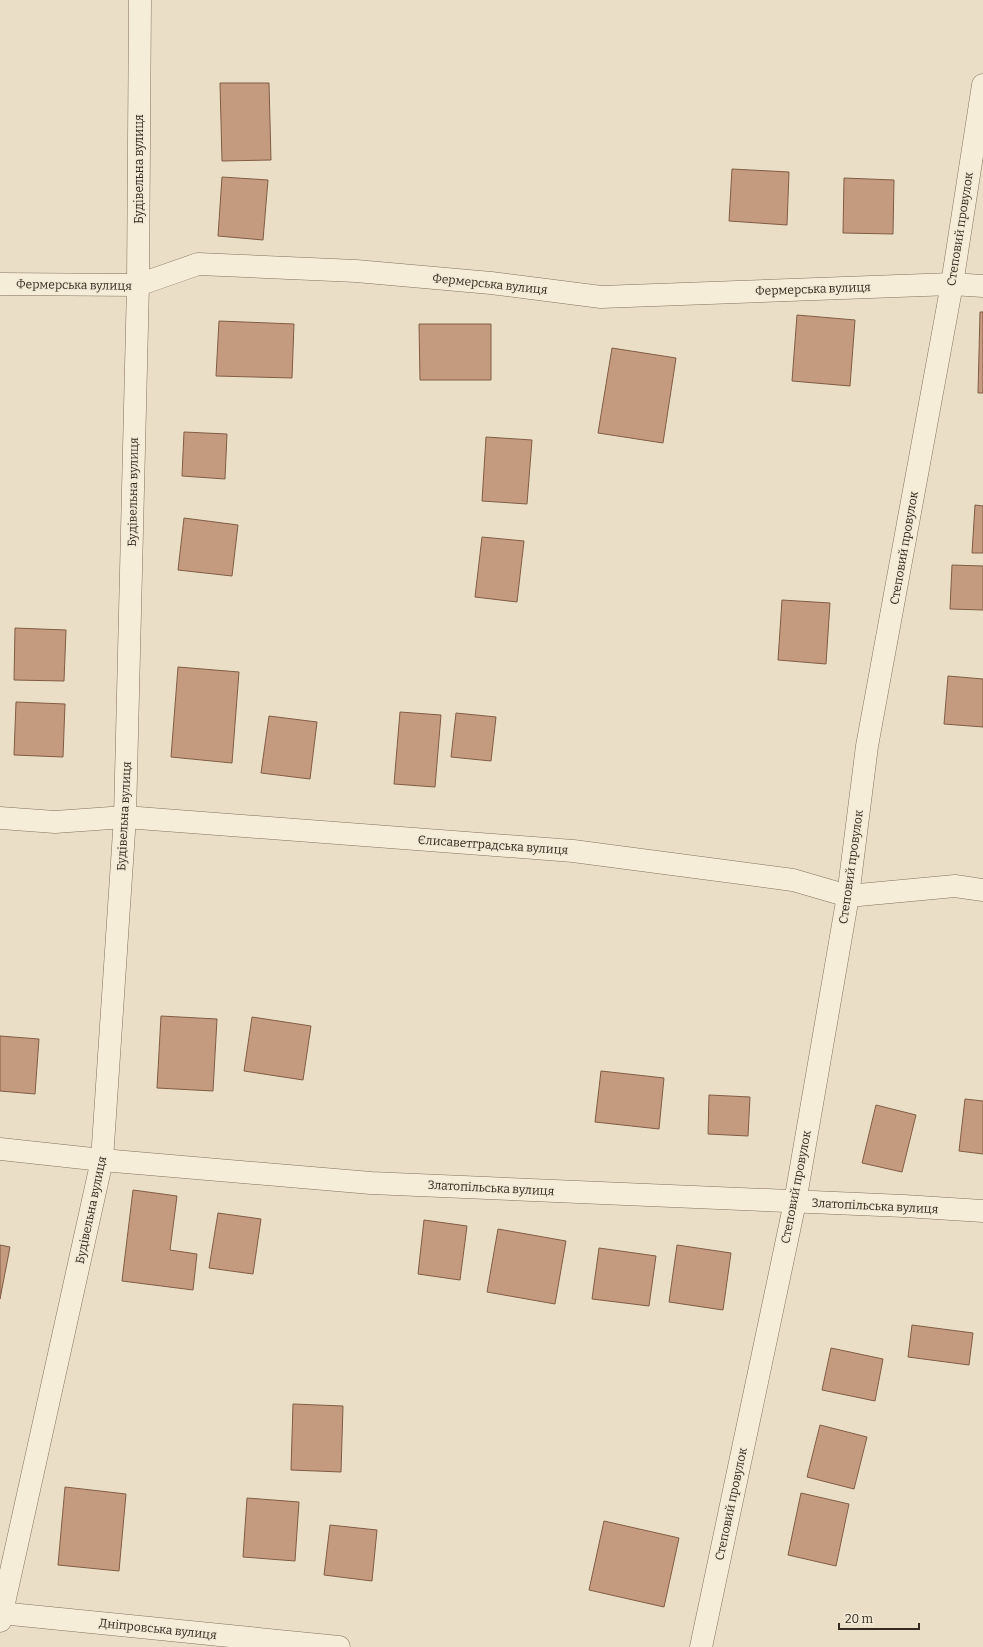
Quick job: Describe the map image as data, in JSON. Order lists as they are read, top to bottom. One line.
{"streets":{"street":["Будівельна вулиця","Степовий провулок","Фермерська вулиця","Єлисаветградська вулиця","Златопільська вулиця","Дніпровська вулиця"]},"crossings":[["Будівельна вулиця","Фермерська вулиця"],["Будівельна вулиця","Єлисаветградська вулиця"],["Будівельна вулиця","Златопільська вулиця"],["Будівельна вулиця","Дніпровська вулиця"],["Степовий провулок","Фермерська вулиця"],["Степовий провулок","Єлисаветградська вулиця"],["Степовий провулок","Златопільська вулиця"]],"scale_bar":"20 m"}
